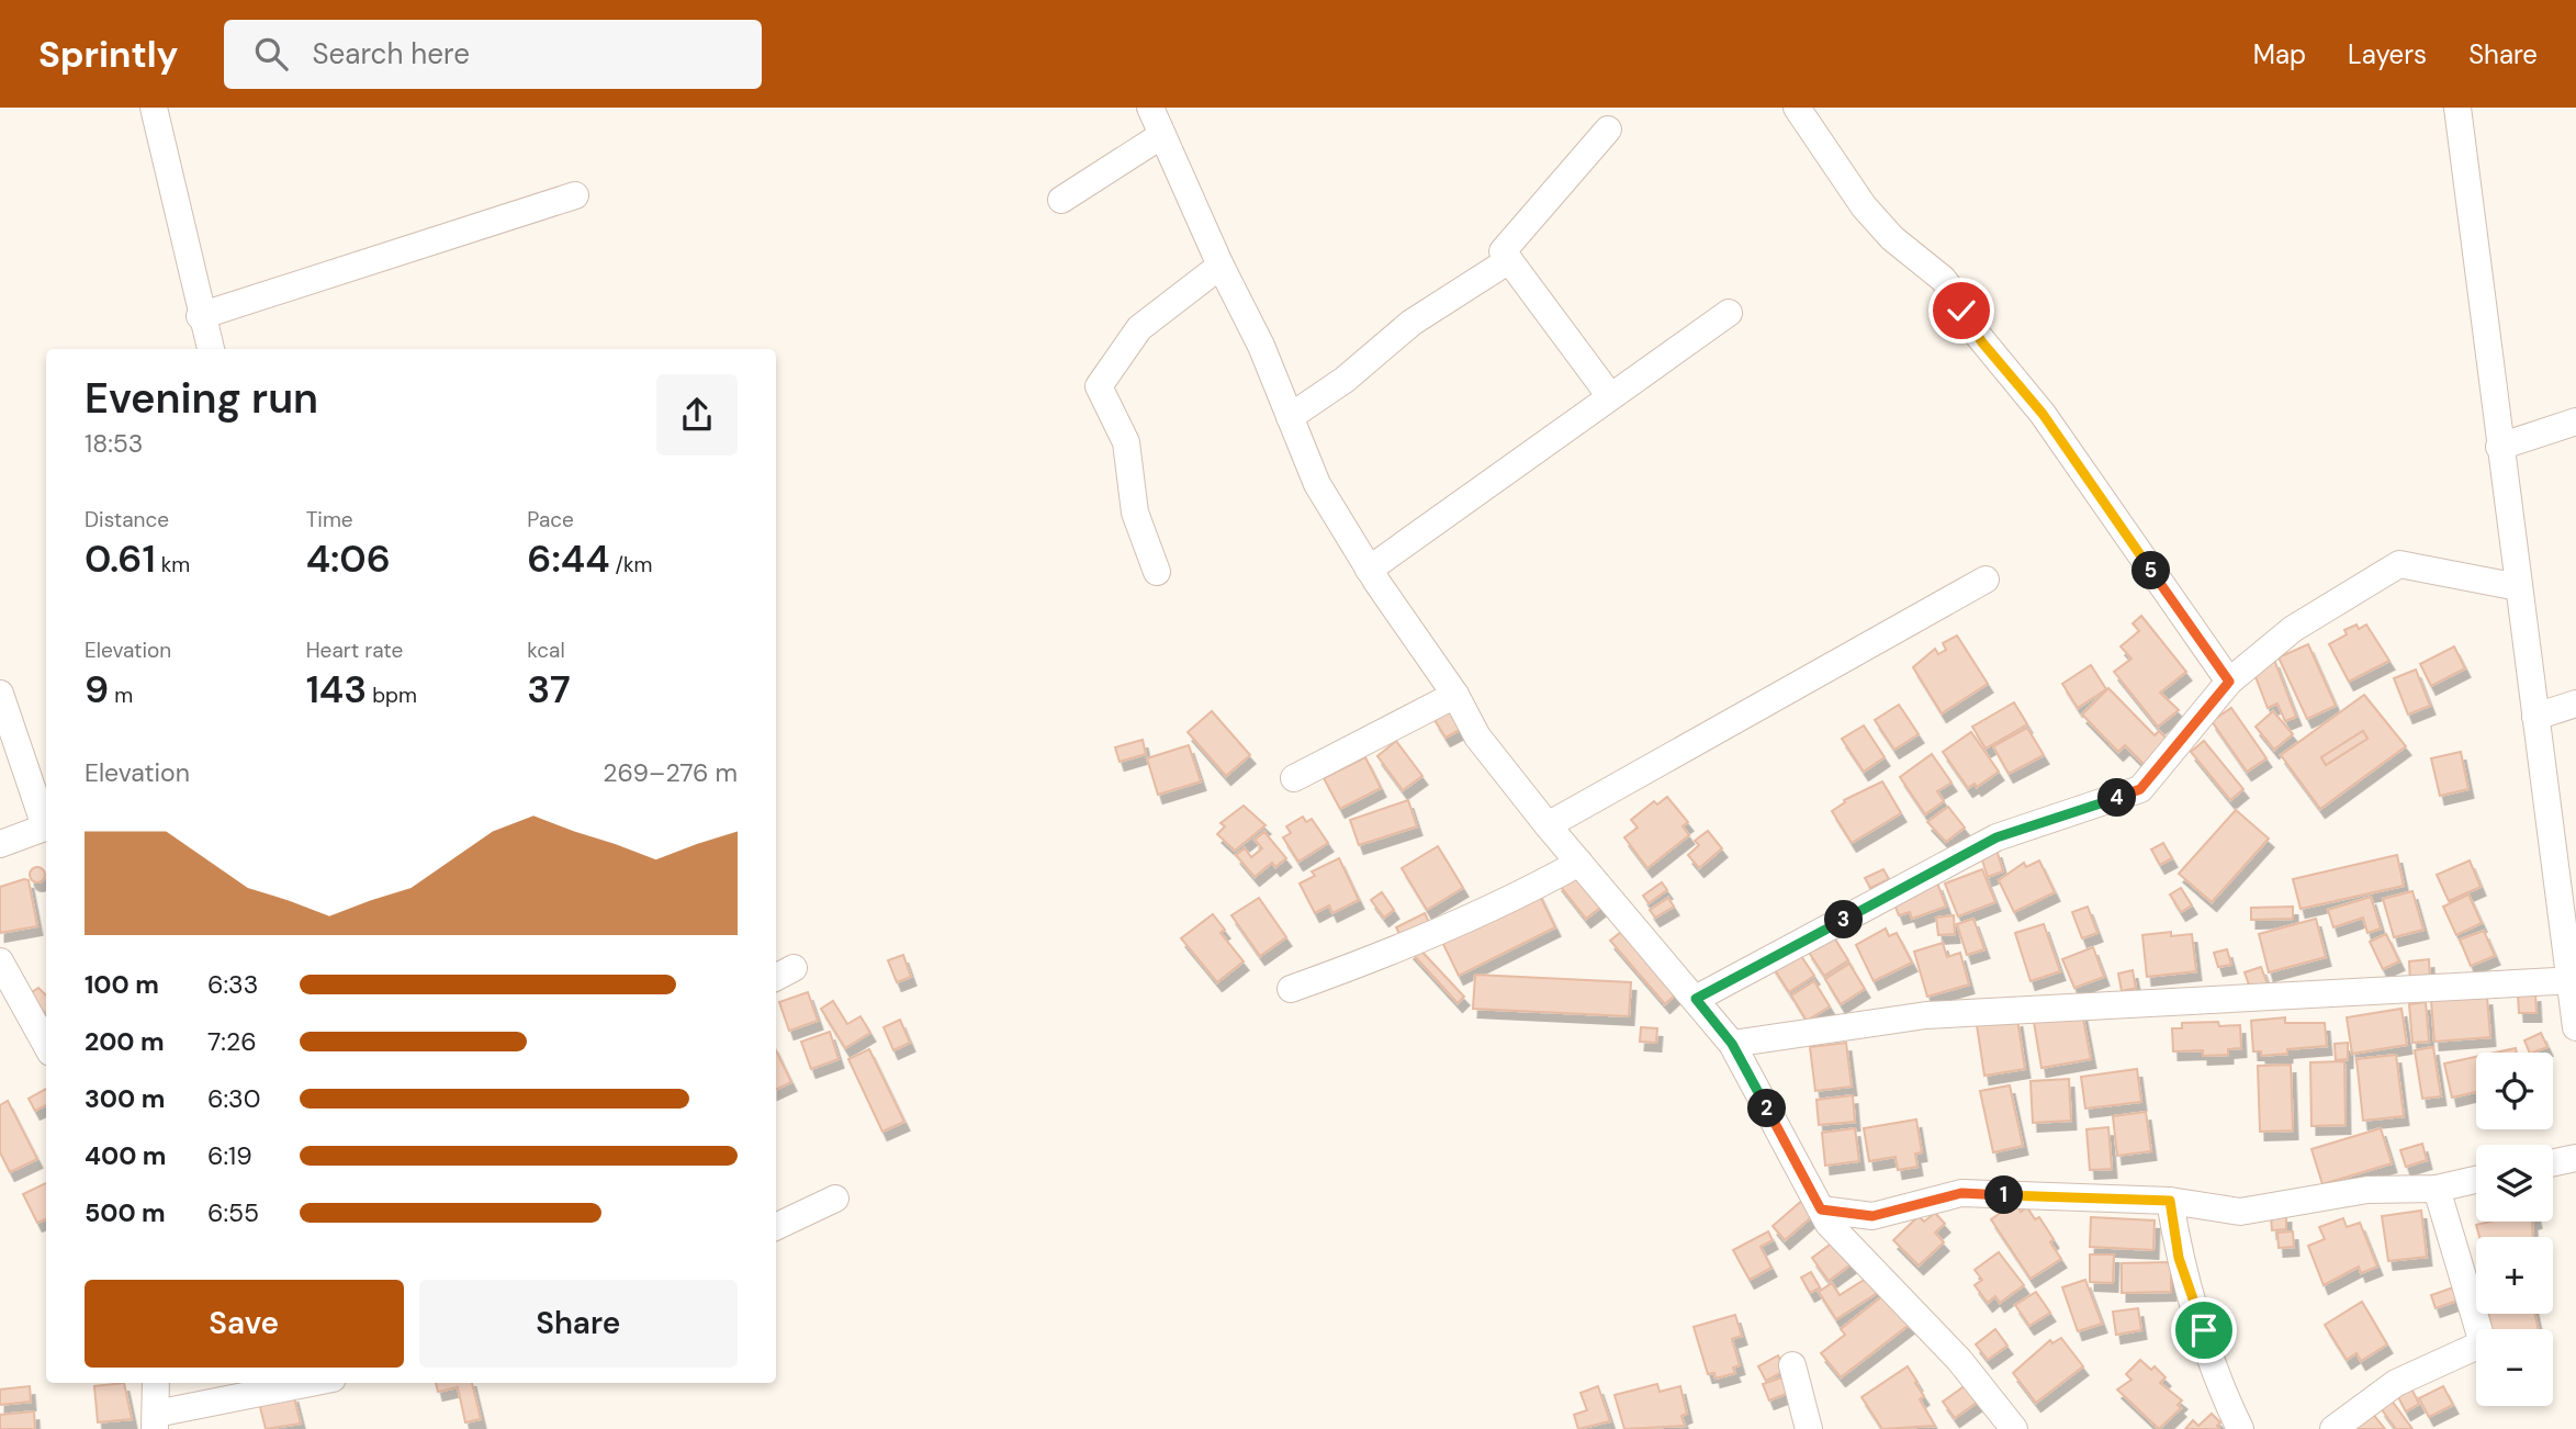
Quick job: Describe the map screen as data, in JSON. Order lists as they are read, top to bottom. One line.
{"page":{"header":"Sprintly","search":"Search here","nav":["Map","Layers","Share"],"heading":["Evening run","18:53"],"stats":[["Distance","0.61 km"],["Time","4:06"],["Pace","6:44 /km"],["Elevation","9 m"],["Heart rate","143 bpm"],["kcal","37"]],"pins":["5","4","3","2","1"],"chart":["Elevation","269–276 m"],"list":[{"name":"100 m","note":"6:33"},{"name":"200 m","note":"7:26"},{"name":"300 m","note":"6:30"},{"name":"400 m","note":"6:19"},{"name":"500 m","note":"6:55"}],"map_buttons":["+","−"],"buttons":["Save","Share"]}}
